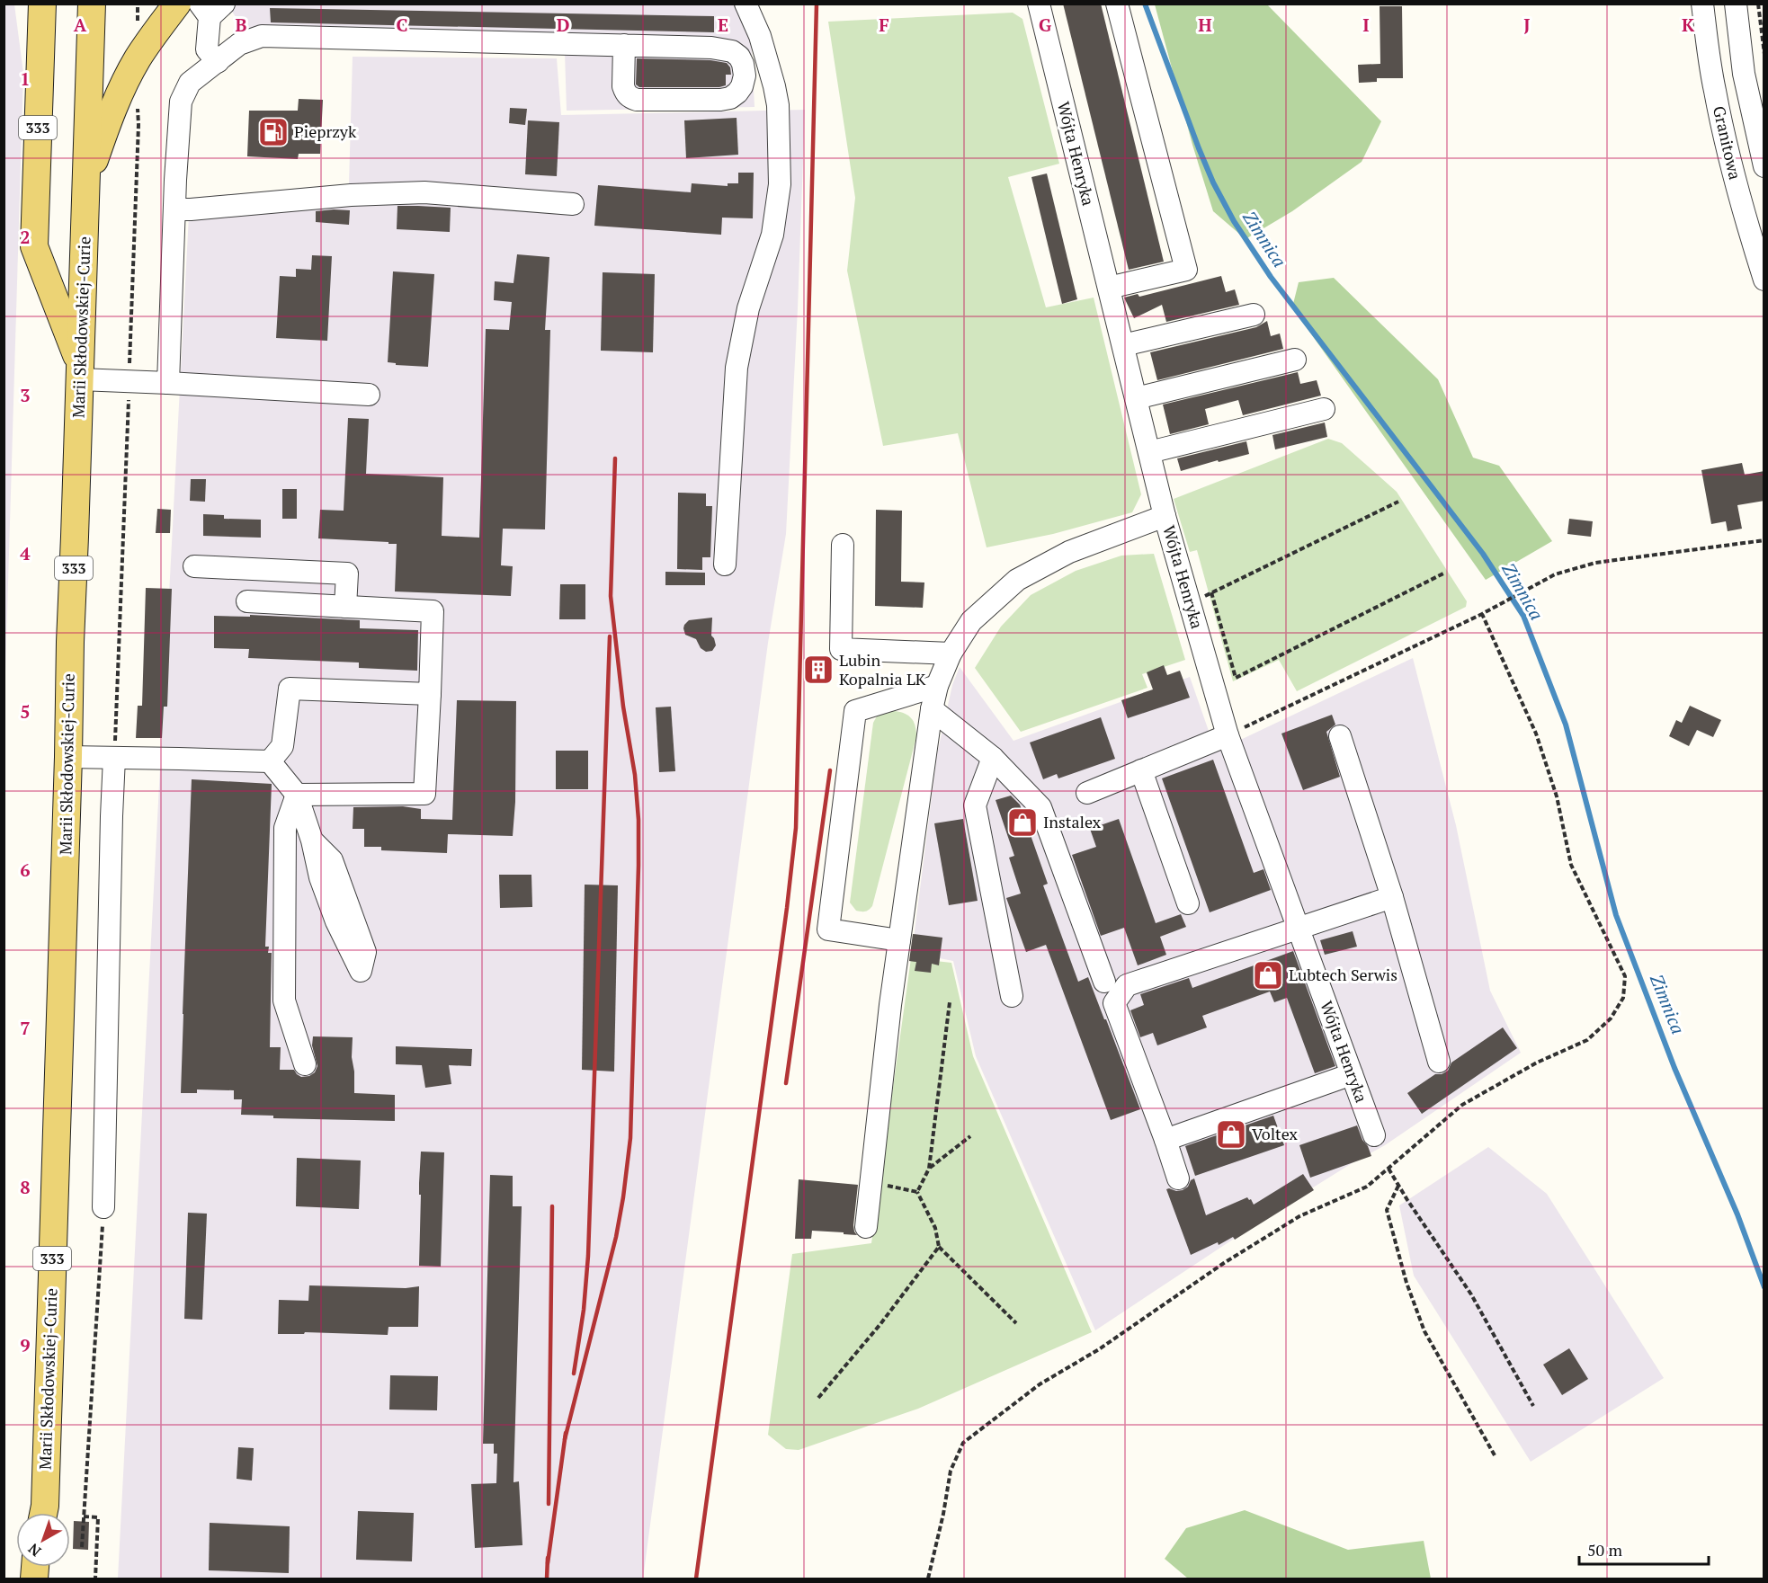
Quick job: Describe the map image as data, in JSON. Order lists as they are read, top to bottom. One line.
{"streets":{"main road":["333","Marii Skłodowskiej-Curie"],"street":["Granitowa","Wójta Henryka"]},"crossings":[["333","Marii Skłodowskiej-Curie"]],"water":["Zimnica"],"places":{"fuel station":["Pieprzyk"],"building":["Lubin Kopalnia LK"],"shop":["Instalex","Lubtech Serwis","Voltex"]},"scale_bar":"50 m","north":"bottom left","grid":{"columns":["A","B","C","D","E","F","G","H","I","J","K"],"rows":["1","2","3","4","5","6","7","8","9"]}}
